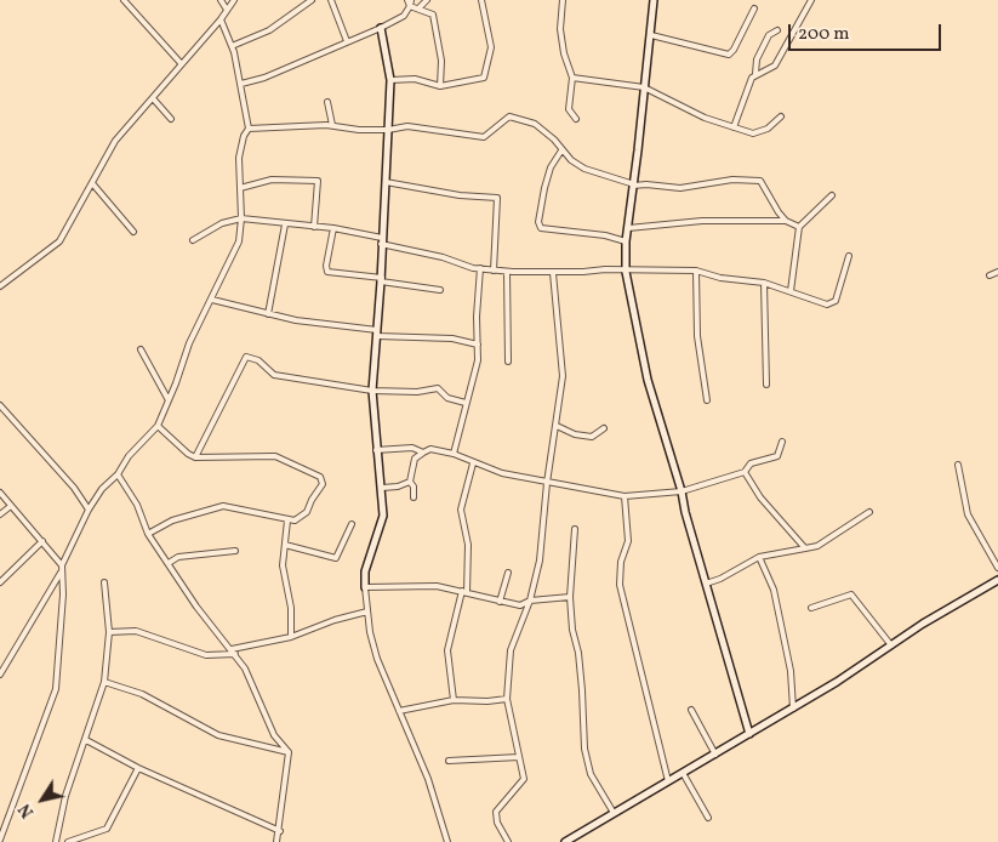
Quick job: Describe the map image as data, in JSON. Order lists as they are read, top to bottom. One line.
{"scale_bar":"200 m","north":"bottom left"}
